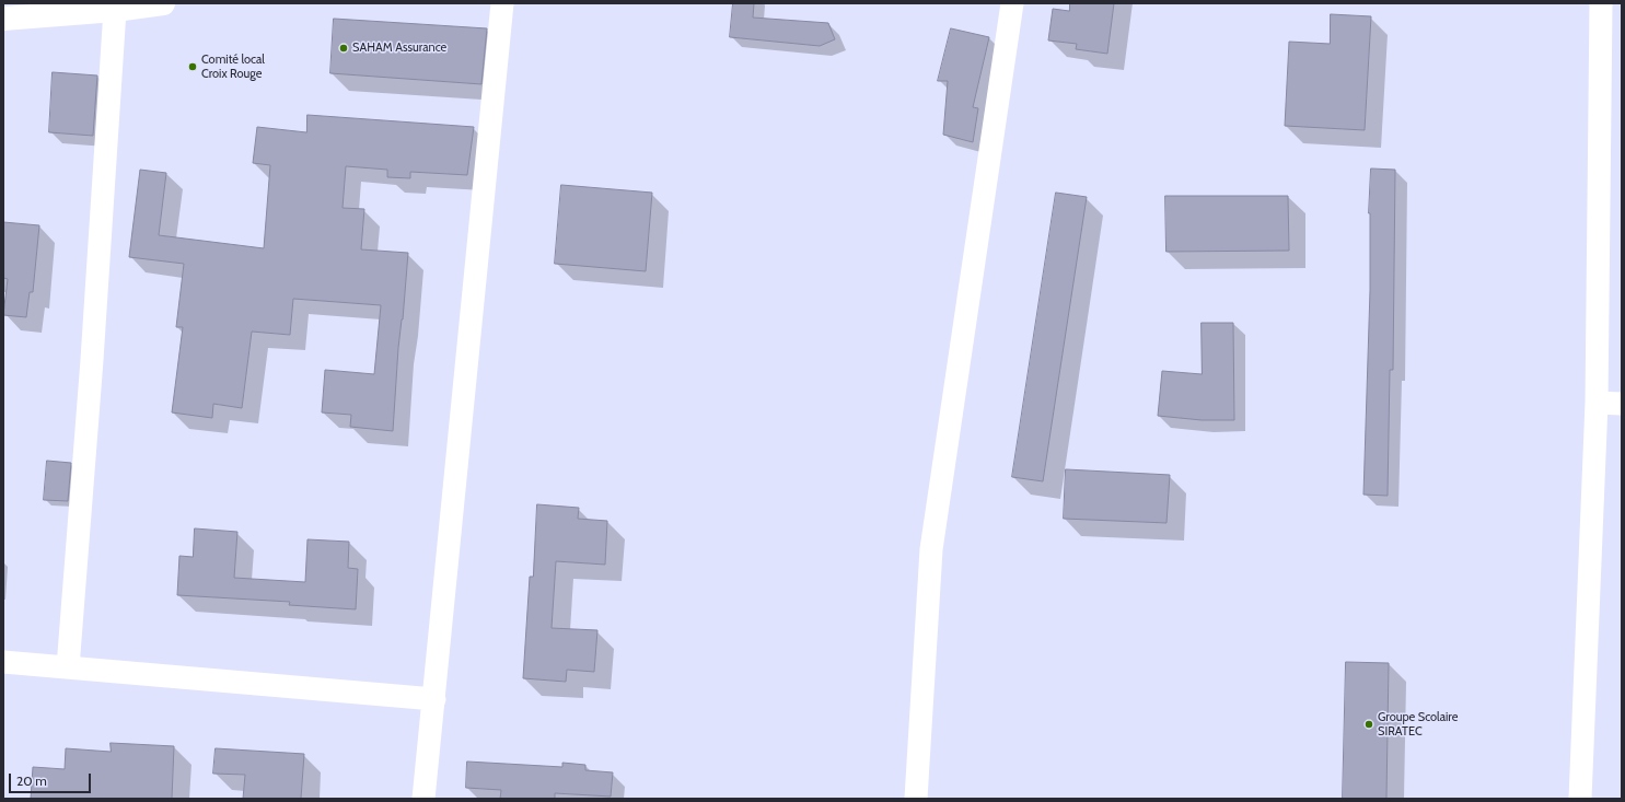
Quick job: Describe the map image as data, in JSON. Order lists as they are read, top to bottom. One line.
{"places":["SAHAM Assurance","Comité local Croix Rouge","Groupe Scolaire SIRATEC"],"scale_bar":"20 m"}
